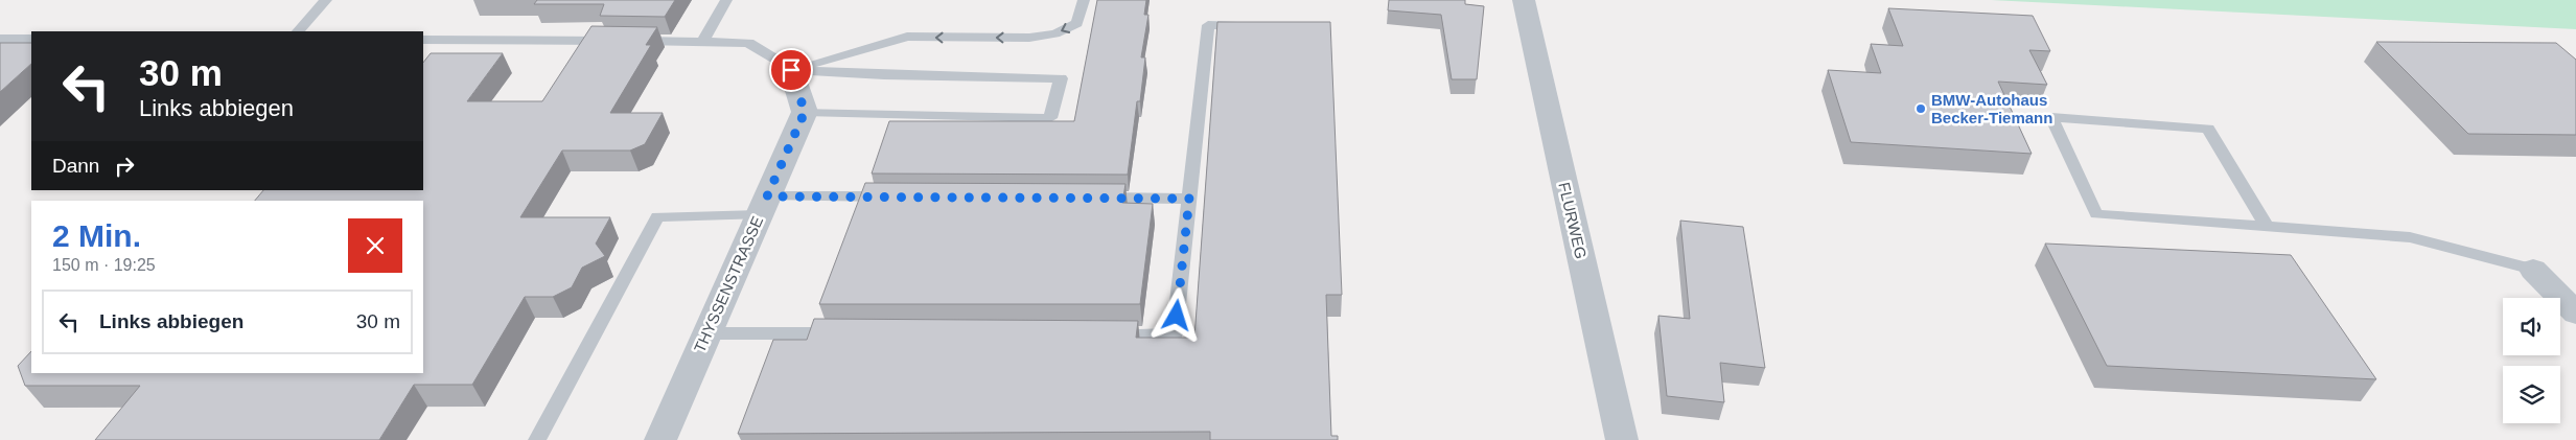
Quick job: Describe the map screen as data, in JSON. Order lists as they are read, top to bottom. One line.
{"streets":{"street":["FLURWEG","THYSSENSTRASSE"]},"places":["BMW-Autohaus Becker-Tiemann"],"page":{"turn":["30 m","Links abbiegen"],"then":"Dann","heading":["2 Min.","150 m · 19:25"],"list":[{"name":"Links abbiegen","value":"30 m"}]}}
